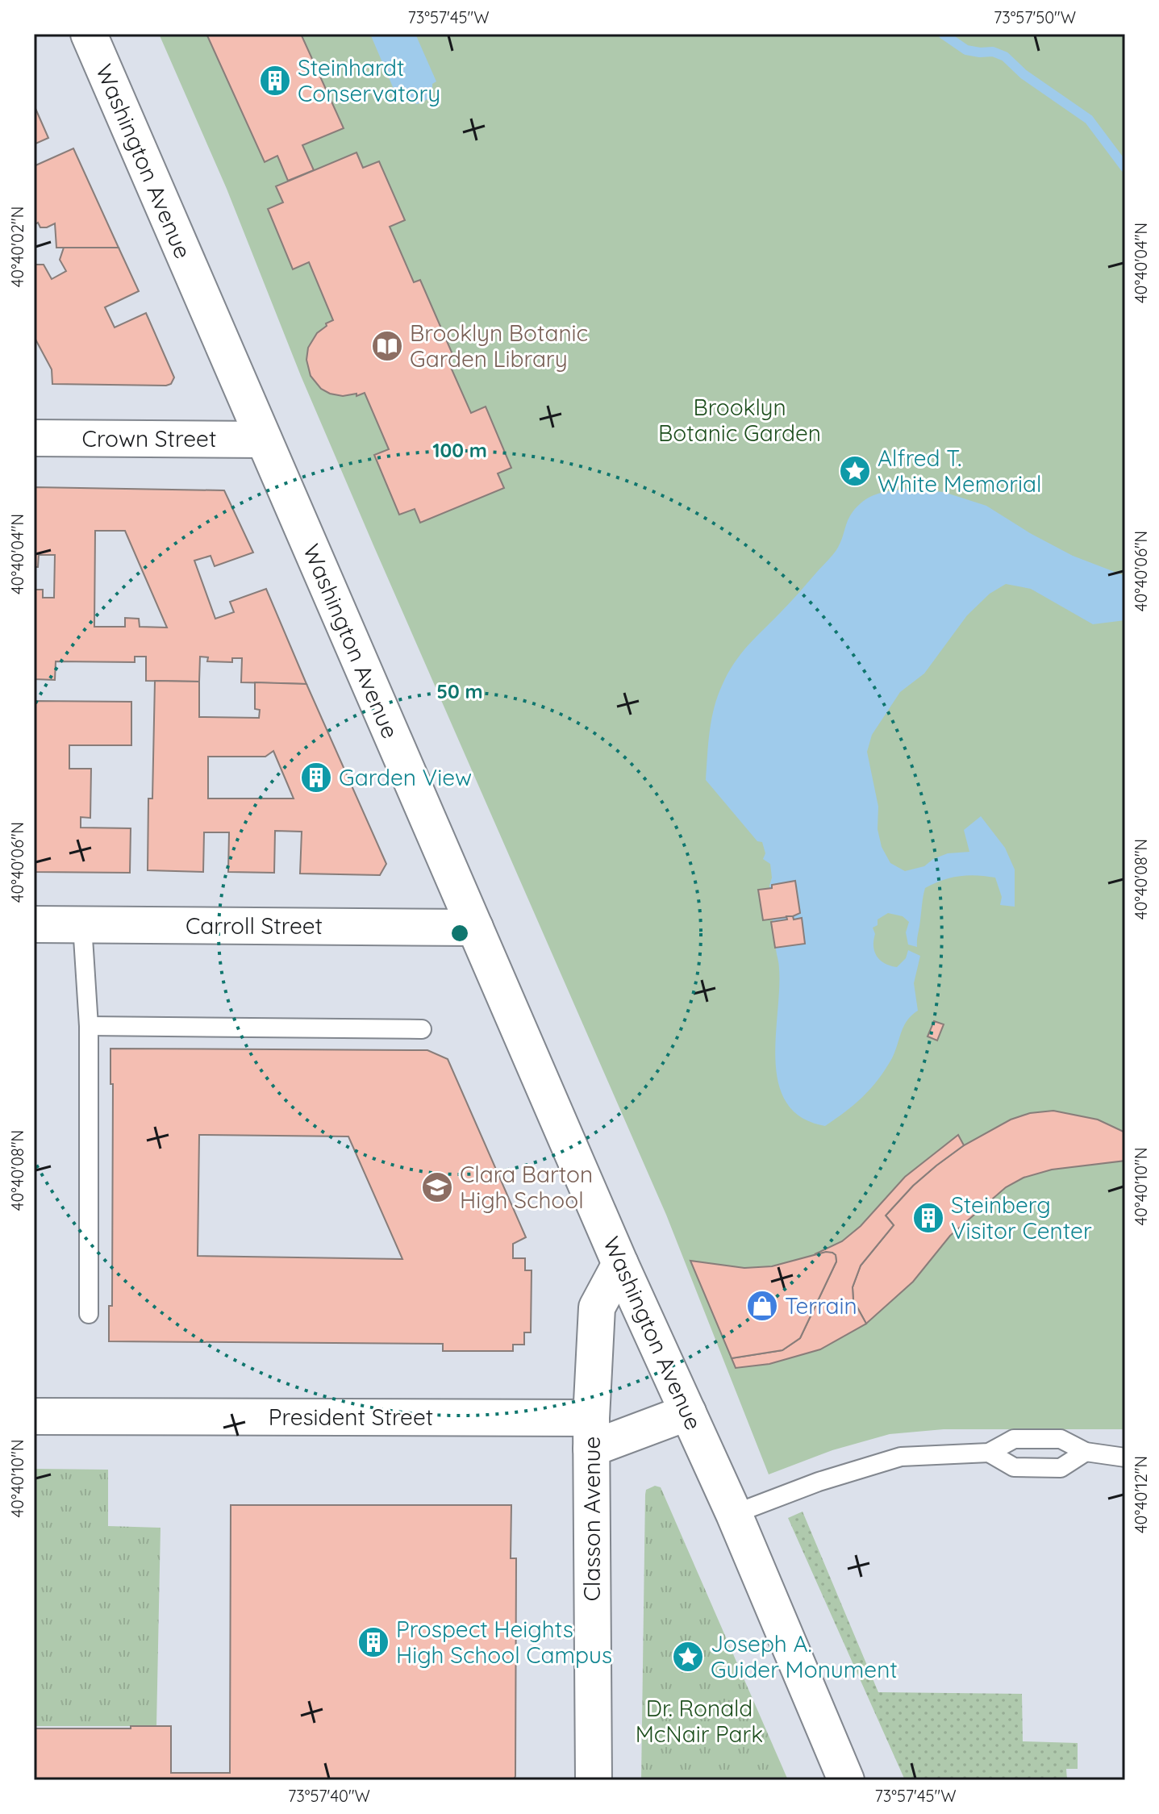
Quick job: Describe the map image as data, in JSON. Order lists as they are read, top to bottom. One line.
{"streets":{"main road":["Washington Avenue","Crown Street","Carroll Street","President Street","Classon Avenue"]},"crossings":[["Washington Avenue","Crown Street"],["Washington Avenue","Carroll Street"],["Washington Avenue","President Street"],["Washington Avenue","Classon Avenue"],["President Street","Classon Avenue"]],"parks":["Brooklyn Botanic Garden","Dr. Ronald McNair Park"],"places":{"building":["Steinhardt Conservatory","Garden View","Steinberg Visitor Center","Prospect Heights High School Campus"],"library":["Brooklyn Botanic Garden Library"],"place":["Alfred T. White Memorial","Joseph A. Guider Monument"],"school or university":["Clara Barton High School"],"shop":["Terrain"]},"coordinates":["73°57'45\"W","73°57'50\"W","40°40'02\"N","40°40'04\"N","40°40'06\"N","40°40'08\"N","40°40'10\"N","40°40'12\"N","73°57'40\"W"],"rings":["100 m","50 m"]}
